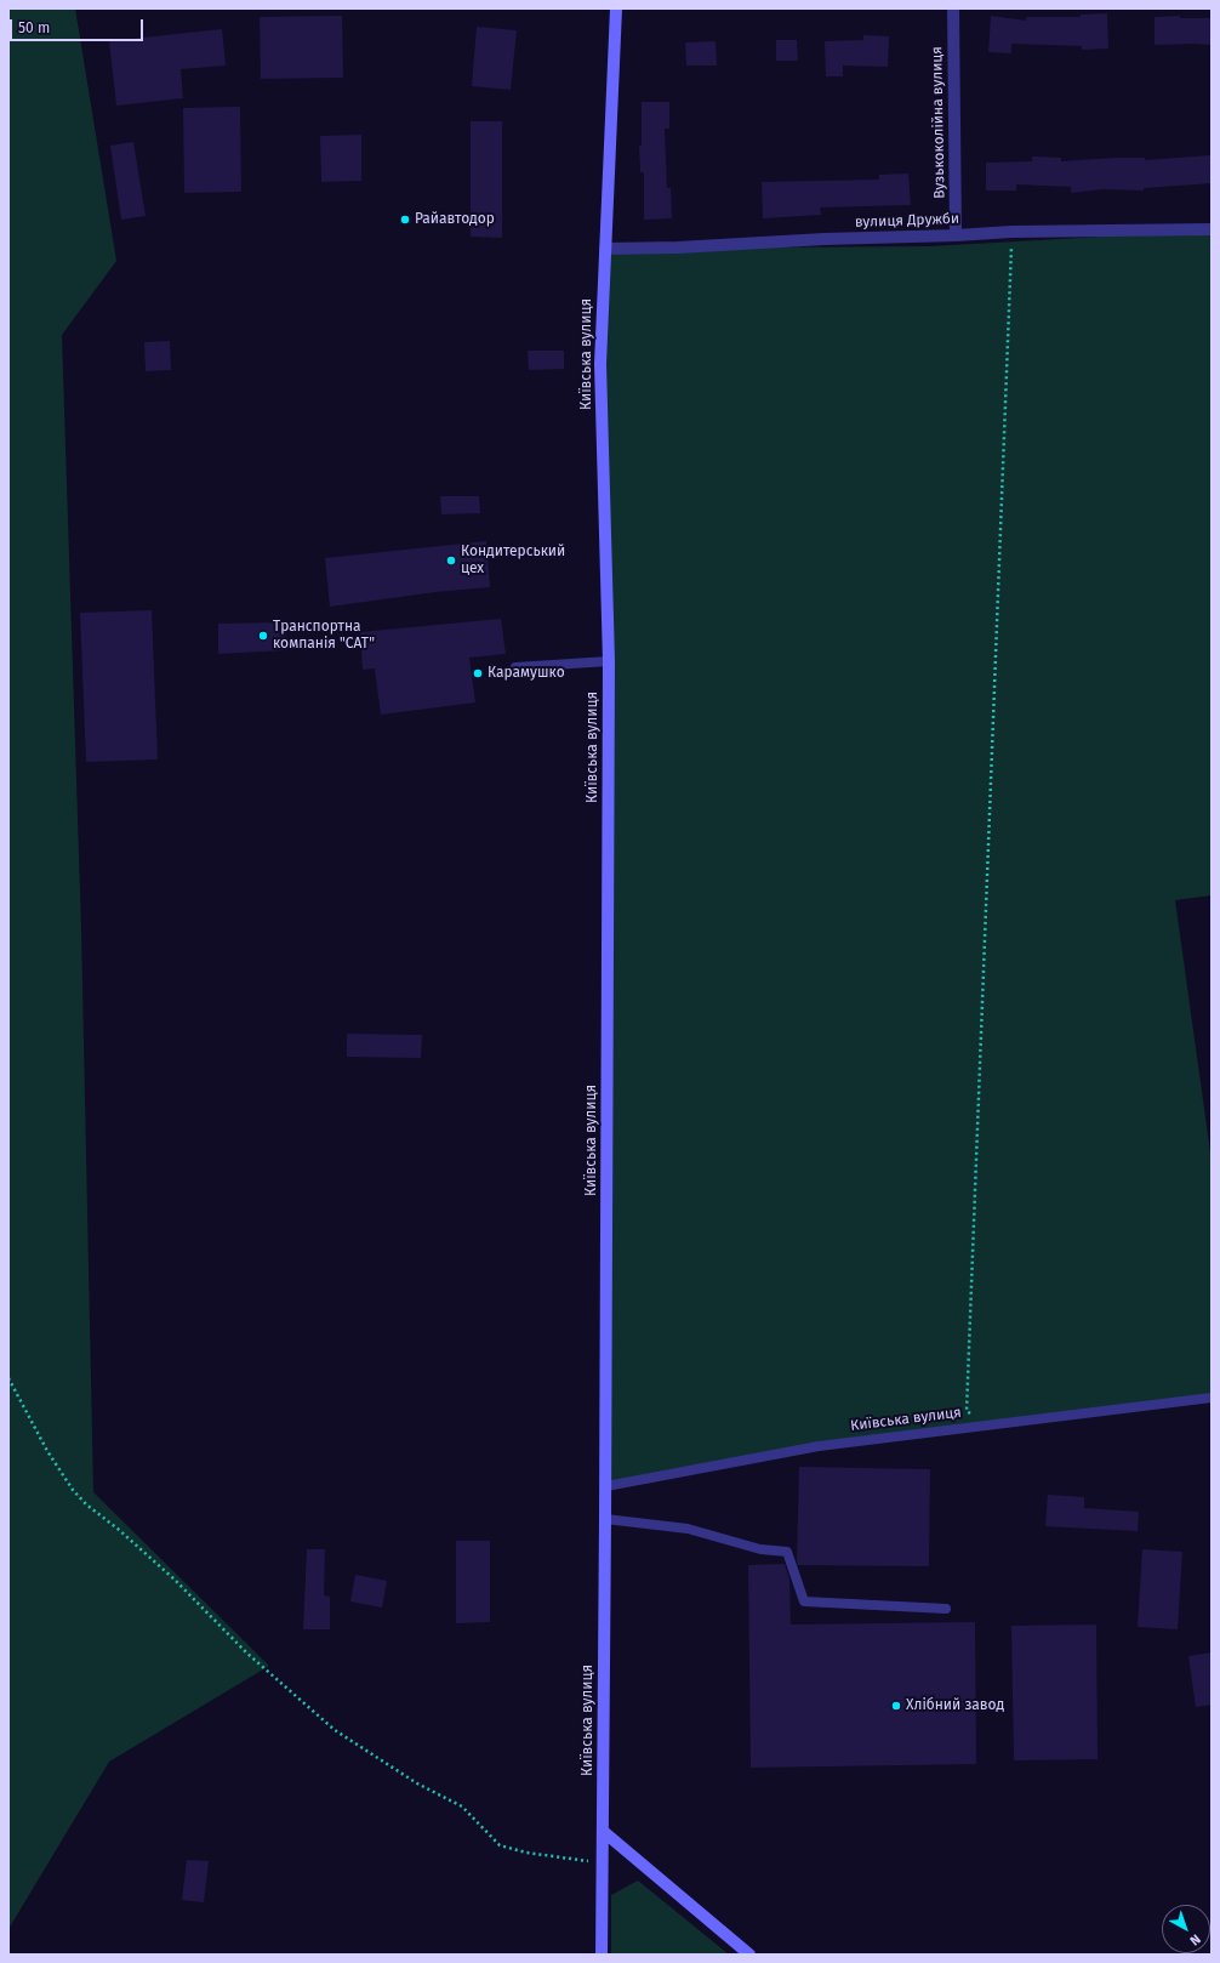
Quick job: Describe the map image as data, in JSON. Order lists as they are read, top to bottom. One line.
{"streets":{"main road":["Київська вулиця"],"street":["Вузькоколійна вулиця","вулиця Дружби"]},"crossings":[["Вузькоколійна вулиця","вулиця Дружби"],["вулиця Дружби","Київська вулиця"]],"places":["Райавтодор","Кондитерський цех","Транспортна компанія \"САТ\"","Карамушко","Хлібний завод"],"scale_bar":"50 m","north":"bottom right"}
